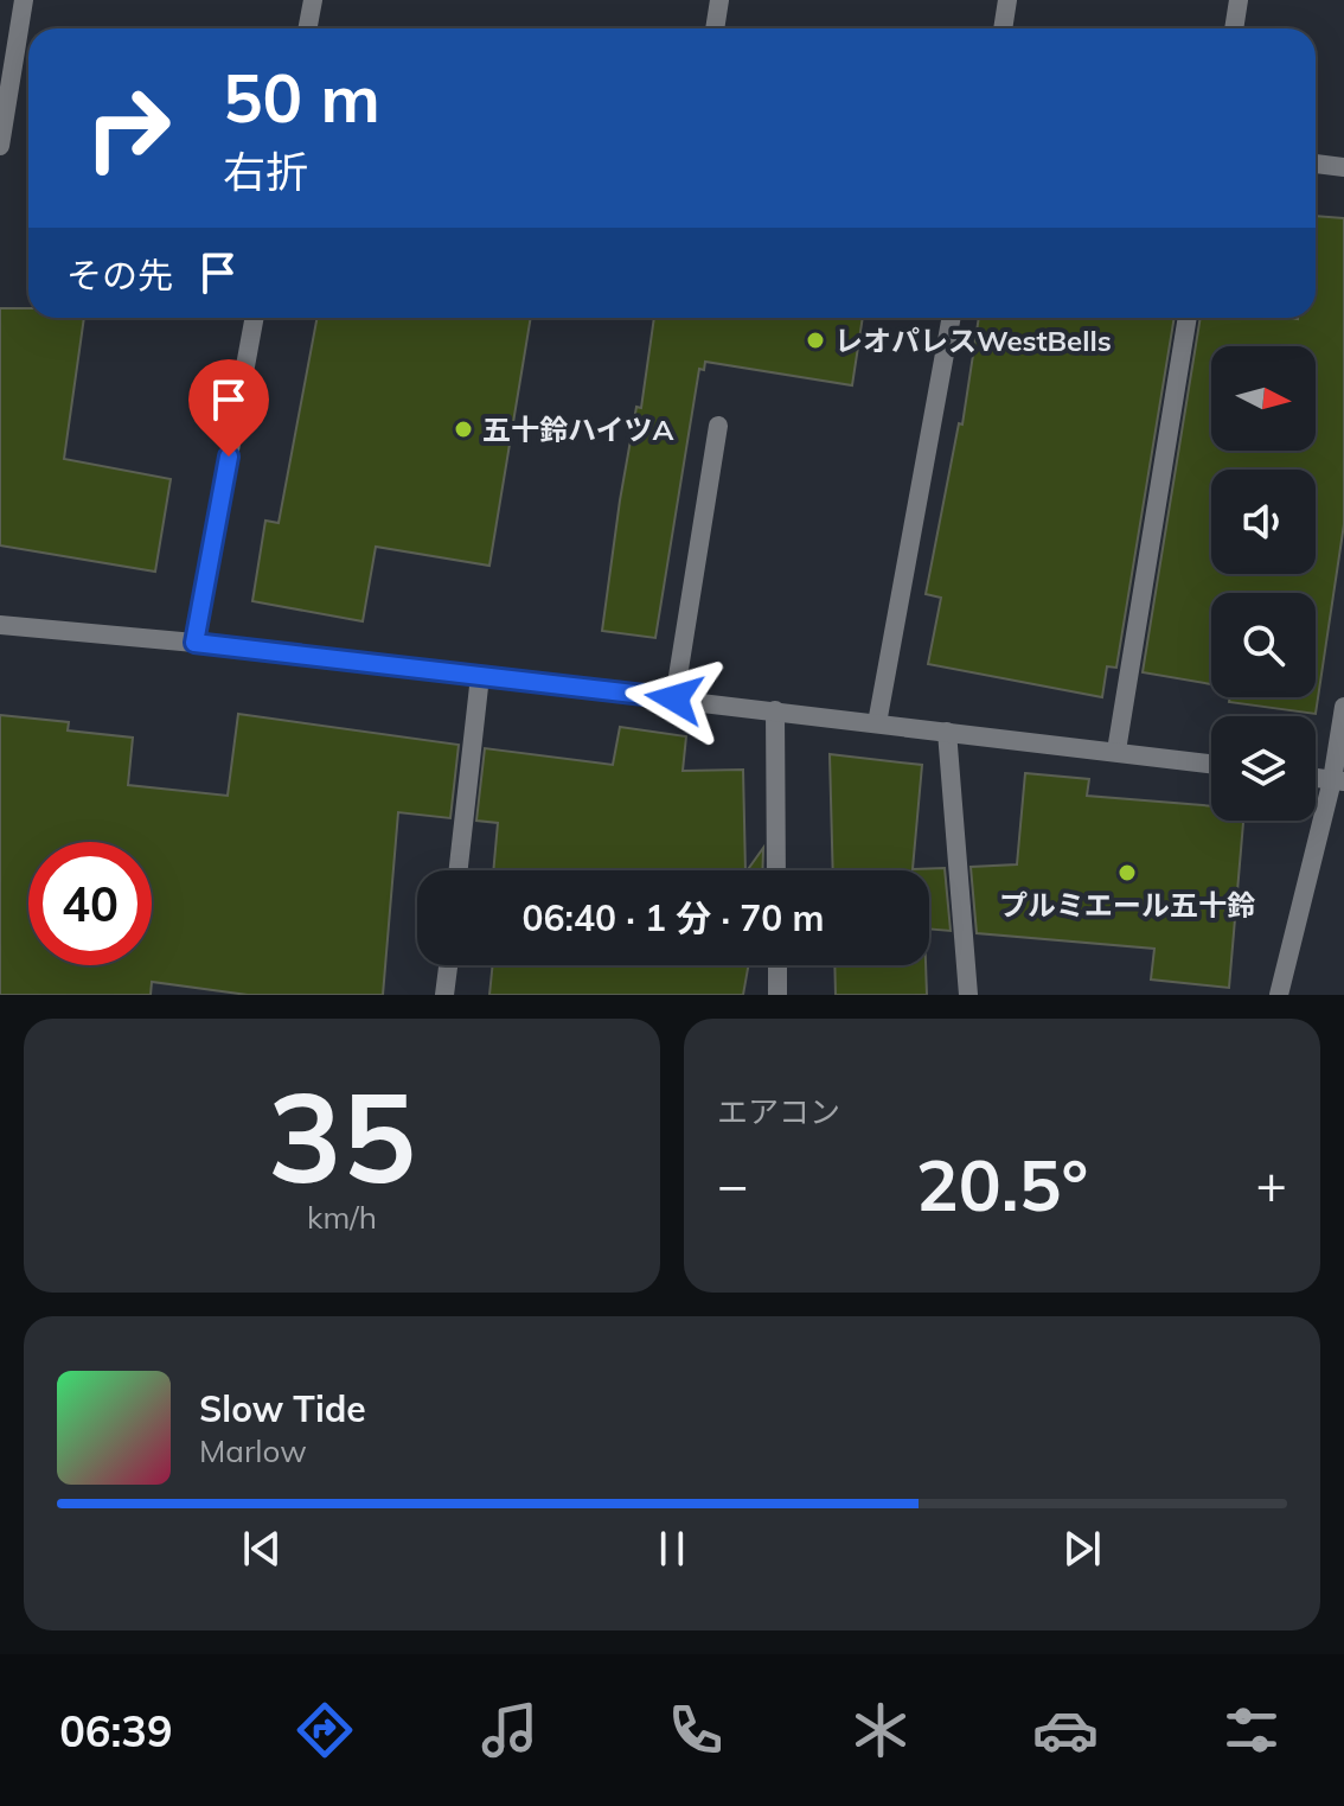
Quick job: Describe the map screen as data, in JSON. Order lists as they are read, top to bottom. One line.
{"places":["レオパレスWestBells","五十鈴ハイツA","プルミエール五十鈴"],"north":"right","page":{"turn":["50 m","右折"],"then":"その先","limit":"40","trip":"06:40 · 1 分 · 70 m","tile":[["35","km/h"],"エアコン"],"heat":["−","20.5°","+"],"song":["Slow Tide","Marlow"],"tabs":"06:39"}}
